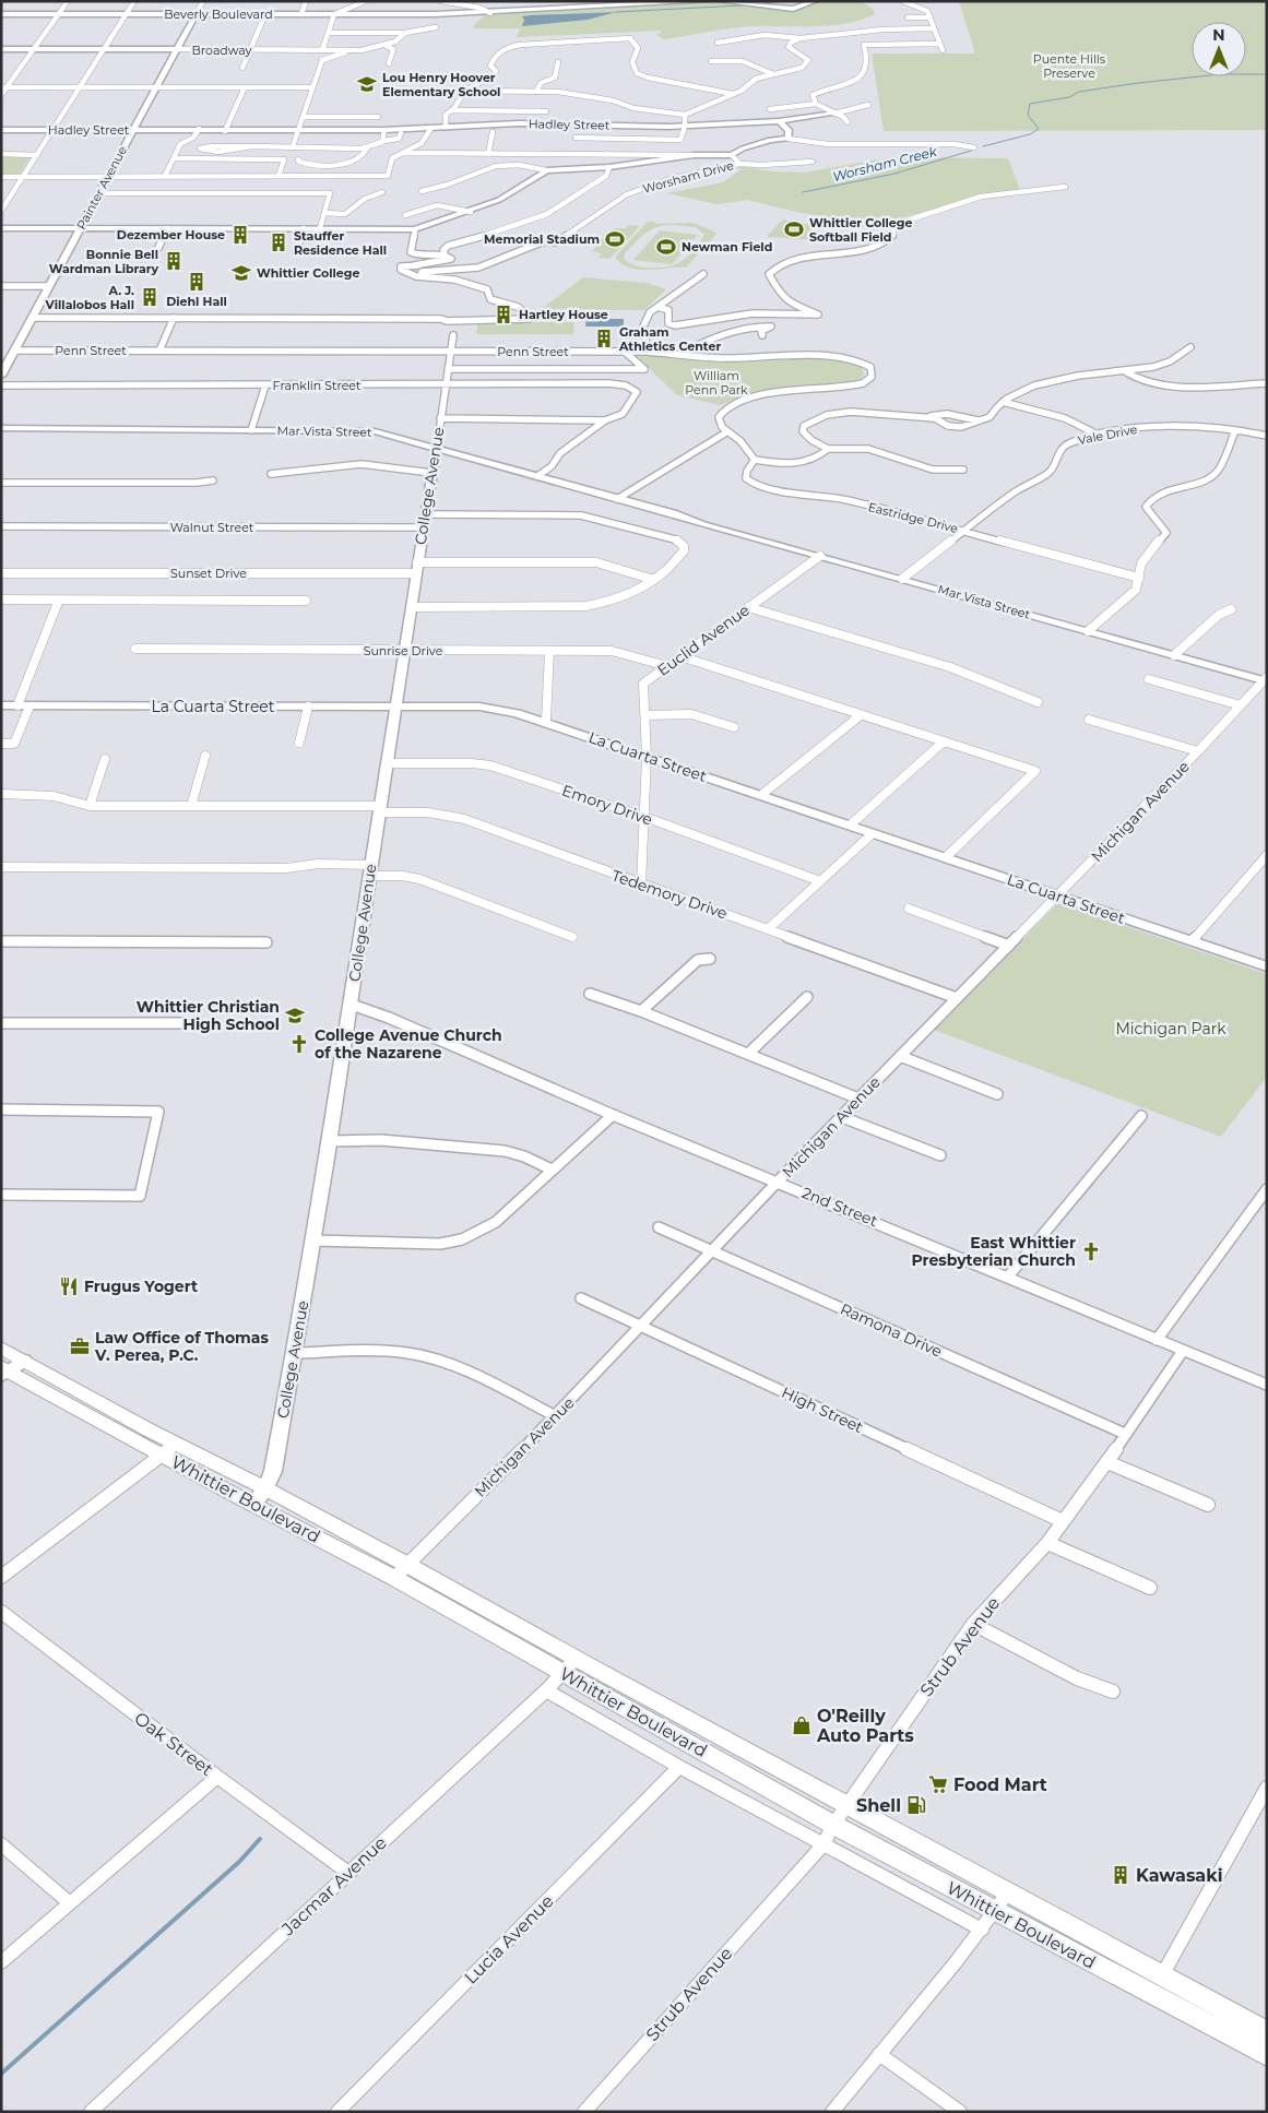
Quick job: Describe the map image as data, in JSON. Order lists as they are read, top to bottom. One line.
{"streets":{"main road":["Whittier Boulevard"],"street":["Beverly Boulevard","Broadway","Hadley Street","Worsham Drive","Painter Avenue","Penn Street","Franklin Street","Mar Vista Street","Vale Drive","College Avenue","Eastridge Drive","Walnut Street","Sunset Drive","Euclid Avenue","Sunrise Drive","La Cuarta Street","Emory Drive","Michigan Avenue","Tedemory Drive","2nd Street","Ramona Drive","High Street","Strub Avenue","Oak Street","Jacmar Avenue","Lucia Avenue"]},"crossings":[["Beverly Boulevard","Painter Avenue"],["Broadway","Painter Avenue"],["Hadley Street","Painter Avenue"],["Painter Avenue","Penn Street"],["Penn Street","College Avenue"],["Franklin Street","College Avenue"],["Mar Vista Street","Vale Drive"],["Mar Vista Street","College Avenue"],["Mar Vista Street","Euclid Avenue"],["Mar Vista Street","Michigan Avenue"],["Vale Drive","Eastridge Drive"],["College Avenue","Walnut Street"],["College Avenue","Sunset Drive"],["College Avenue","Sunrise Drive"],["College Avenue","La Cuarta Street"],["College Avenue","Emory Drive"],["College Avenue","Tedemory Drive"],["College Avenue","2nd Street"],["College Avenue","Whittier Boulevard"],["Euclid Avenue","Sunrise Drive"],["Euclid Avenue","La Cuarta Street"],["Euclid Avenue","Emory Drive"],["Euclid Avenue","Tedemory Drive"],["La Cuarta Street","Michigan Avenue"],["Michigan Avenue","Tedemory Drive"],["Michigan Avenue","2nd Street"],["Michigan Avenue","Ramona Drive"],["Michigan Avenue","High Street"],["Michigan Avenue","Whittier Boulevard"],["2nd Street","Strub Avenue"],["Ramona Drive","Strub Avenue"],["High Street","Strub Avenue"],["Whittier Boulevard","Strub Avenue"],["Whittier Boulevard","Jacmar Avenue"],["Whittier Boulevard","Lucia Avenue"],["Oak Street","Jacmar Avenue"]],"water":["Worsham Creek"],"parks":["Puente Hills Preserve","William Penn Park","Michigan Park"],"places":{"school or university":["Lou Henry Hoover Elementary School","Whittier College","Whittier Christian High School"],"sports":["Whittier College Softball Field","Memorial Stadium","Newman Field"],"building":["Dezember House","Stauffer Residence Hall","Bonnie Bell Wardman Library","Diehl Hall","A. J. Villalobos Hall","Hartley House","Graham Athletics Center","Kawasaki"],"church":["College Avenue Church of the Nazarene","East Whittier Presbyterian Church"],"restaurant":["Frugus Yogert"],"office":["Law Office of Thomas V. Perea, P.C."],"shop":["O'Reilly Auto Parts"],"supermarket":["Food Mart"],"fuel station":["Shell"]},"north":"top"}
